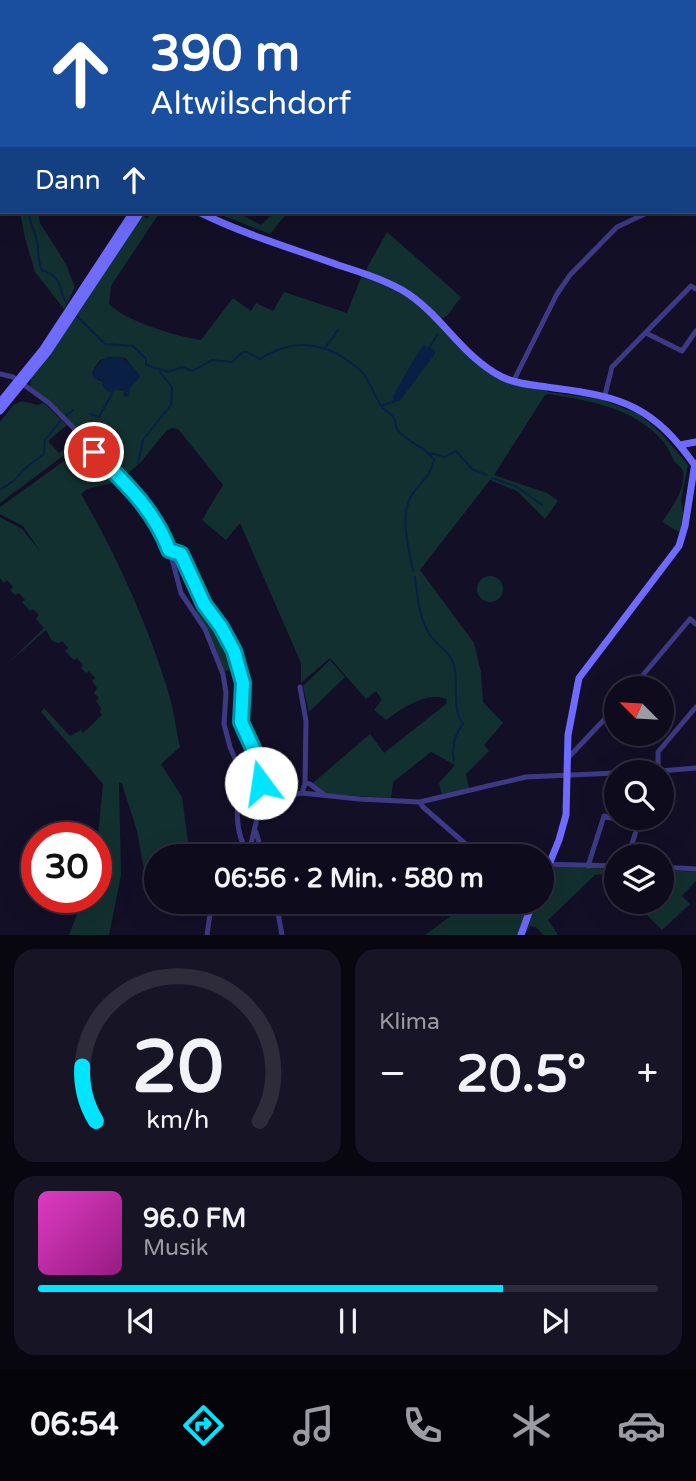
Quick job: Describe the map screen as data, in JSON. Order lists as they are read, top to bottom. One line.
{"north":"top left","page":{"turn":["390 m","Altwilschdorf"],"then":"Dann","limit":"30","trip":"06:56 · 2 Min. · 580 m","tile":"Klima","heat":["−","20.5°","+"],"song":["96.0 FM","Musik"],"tabs":"06:54","gauge":["20","km/h"]}}
